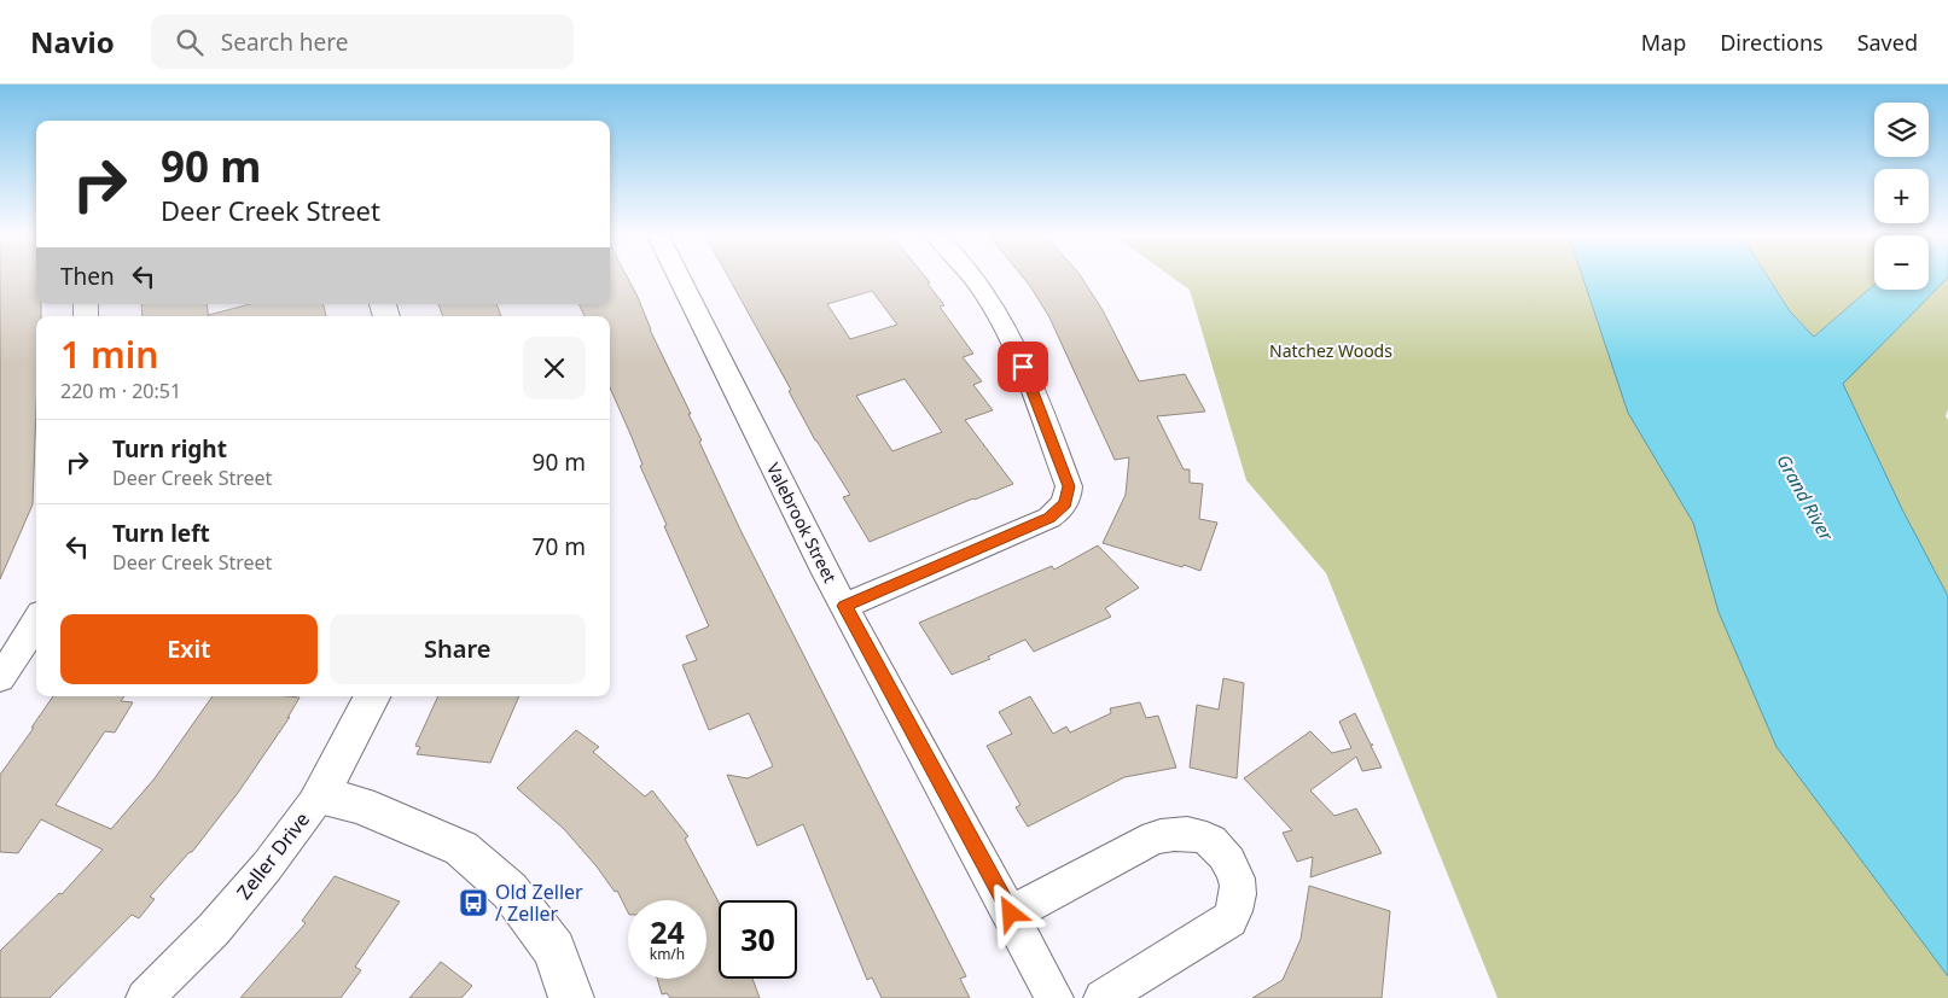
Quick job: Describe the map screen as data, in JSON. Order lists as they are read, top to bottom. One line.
{"streets":{"street":["Valebrook Street","Zeller Drive"]},"water":["Grand River"],"parks":["Natchez Woods"],"places":{"bus stop":["Old Zeller / Zeller"]},"page":{"header":"Navio","search":"Search here","nav":["Map","Directions","Saved"],"map_buttons":["+","−"],"turn":["90 m","Deer Creek Street"],"then":"Then","heading":["1 min","220 m · 20:51"],"list":[{"name":"Turn right","note":"Deer Creek Street","value":"90 m"},{"name":"Turn left","note":"Deer Creek Street","value":"70 m"}],"buttons":["Exit","Share"],"speed":"24 km/h","limit":"30"}}
